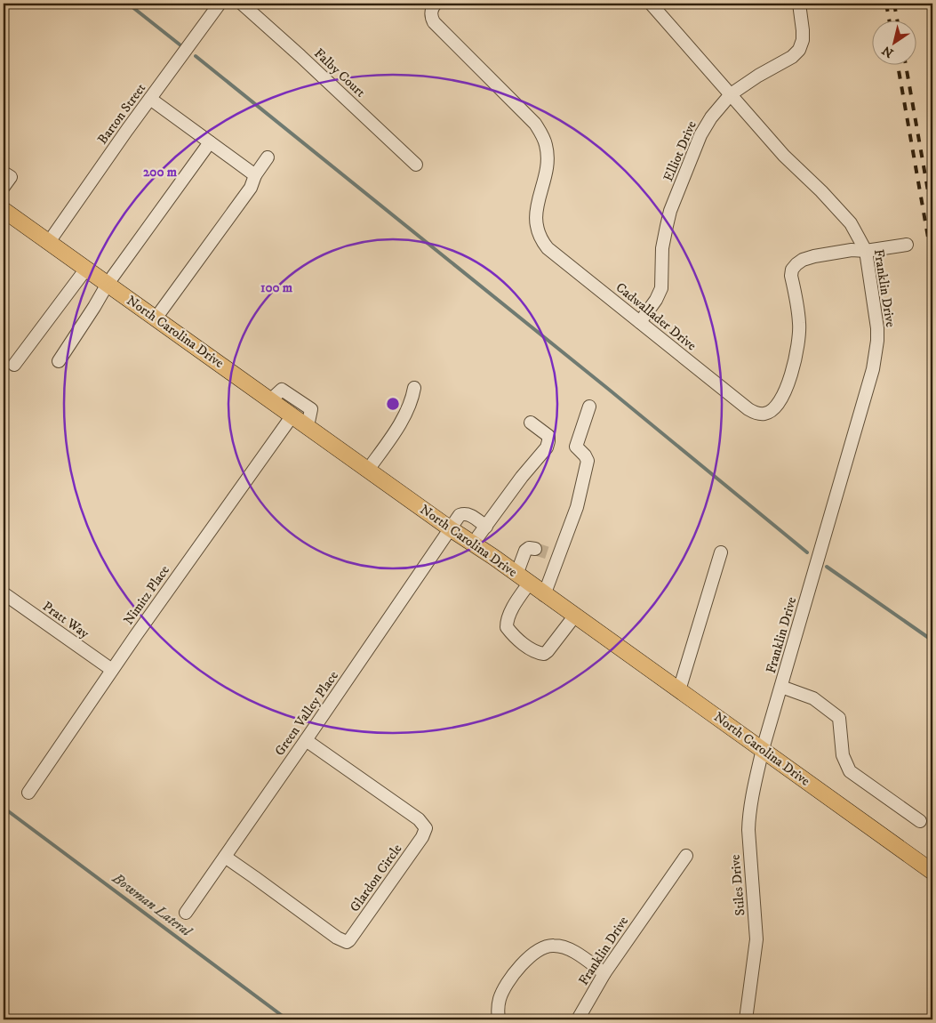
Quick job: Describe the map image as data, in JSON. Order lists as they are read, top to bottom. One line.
{"streets":{"main road":["North Carolina Drive"],"street":["Falby Court","Barton Street","Elliot Drive","Franklin Drive","Cadwallader Drive","Nimitz Place","Pratt Way","Green Valley Place","Glardon Circle","Stiles Drive"]},"crossings":[["Barton Street","North Carolina Drive"],["Elliot Drive","Franklin Drive"],["Elliot Drive","Cadwallader Drive"],["Franklin Drive","Cadwallader Drive"],["Franklin Drive","North Carolina Drive"],["Franklin Drive","Stiles Drive"],["North Carolina Drive","Nimitz Place"],["North Carolina Drive","Green Valley Place"],["North Carolina Drive","Stiles Drive"],["Nimitz Place","Pratt Way"],["Green Valley Place","Glardon Circle"]],"water":["Bowman Lateral"],"north":"bottom left","rings":["200 m","100 m"]}
